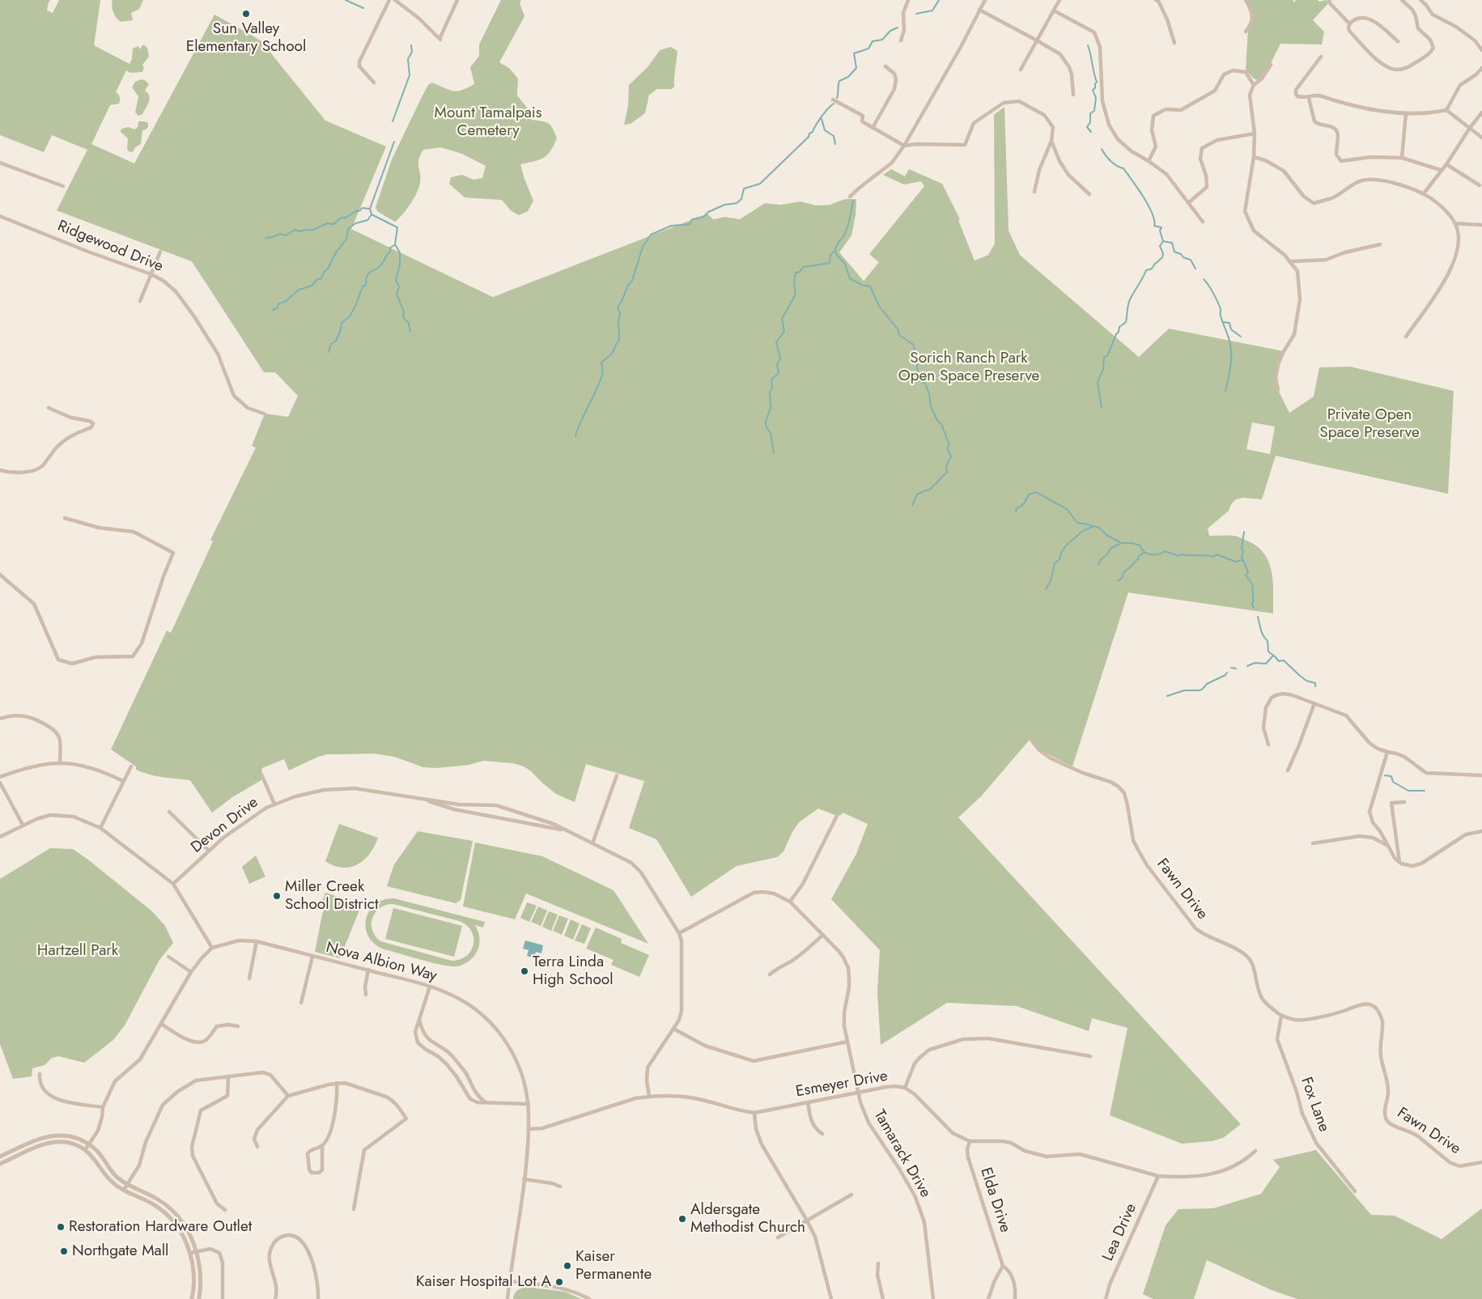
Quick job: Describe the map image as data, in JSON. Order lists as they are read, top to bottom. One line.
{"streets":{"street":["Ridgewood Drive","Devon Drive","Fawn Drive","Nova Albion Way","Esmeyer Drive","Fox Lane","Tamarack Drive","Elda Drive","Lea Drive"]},"crossings":[["Devon Drive","Esmeyer Drive"],["Devon Drive","Tamarack Drive"],["Fawn Drive","Fox Lane"],["Nova Albion Way","Esmeyer Drive"],["Esmeyer Drive","Tamarack Drive"],["Esmeyer Drive","Elda Drive"],["Esmeyer Drive","Lea Drive"]],"parks":["Mount Tamalpais Cemetery","Sorich Ranch Park Open Space Preserve","Private Open Space Preserve","Hartzell Park"],"places":["Sun Valley Elementary School","Miller Creek School District","Terra Linda High School","Aldersgate Methodist Church","Restoration Hardware Outlet","Northgate Mall","Kaiser Permanente","Kaiser Hospital Lot A"]}
